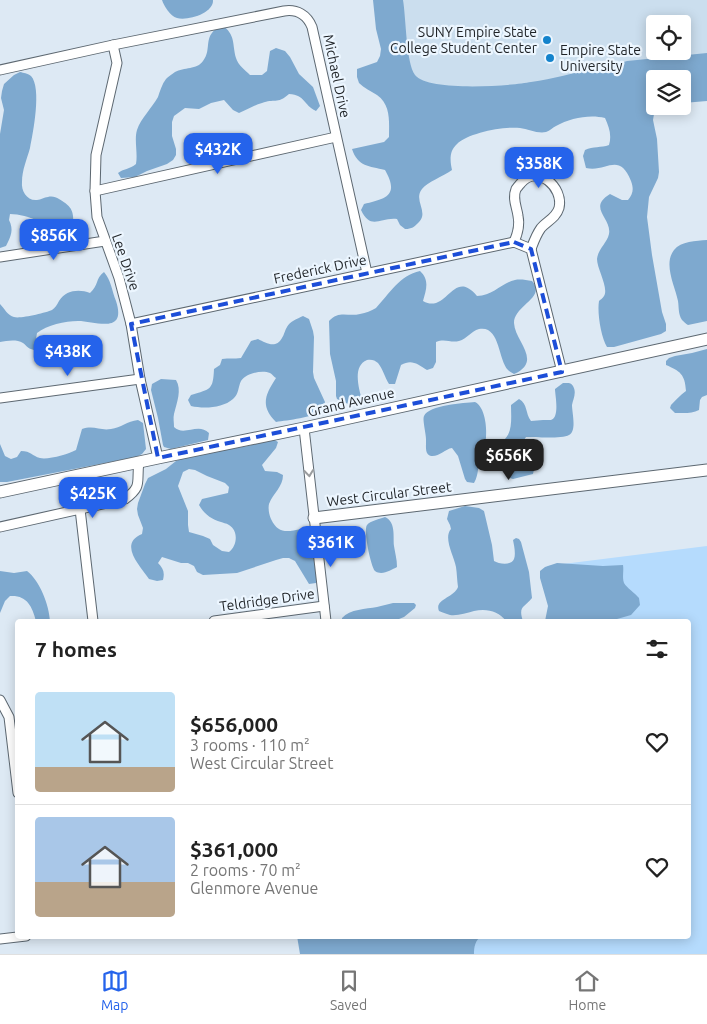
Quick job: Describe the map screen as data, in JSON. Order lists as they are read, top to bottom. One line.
{"streets":{"street":["Michael Drive","Lee Drive","Frederick Drive","Grand Avenue","West Circular Street","Teldridge Drive"]},"crossings":[["Michael Drive","Lee Drive"],["Michael Drive","Frederick Drive"],["Lee Drive","Frederick Drive"],["Lee Drive","Grand Avenue"]],"places":["SUNY Empire State College Student Center","Empire State University"],"page":{"price":["$432K","$358K","$856K","$438K","$656K","$425K","$361K"],"heading":"7 homes","list":[{"name":"$656,000","note":"3 rooms · 110 m² · West Circular Street"},{"name":"$361,000","note":"2 rooms · 70 m² · Glenmore Avenue"}],"tabs":["Map","Saved","Home"]}}
